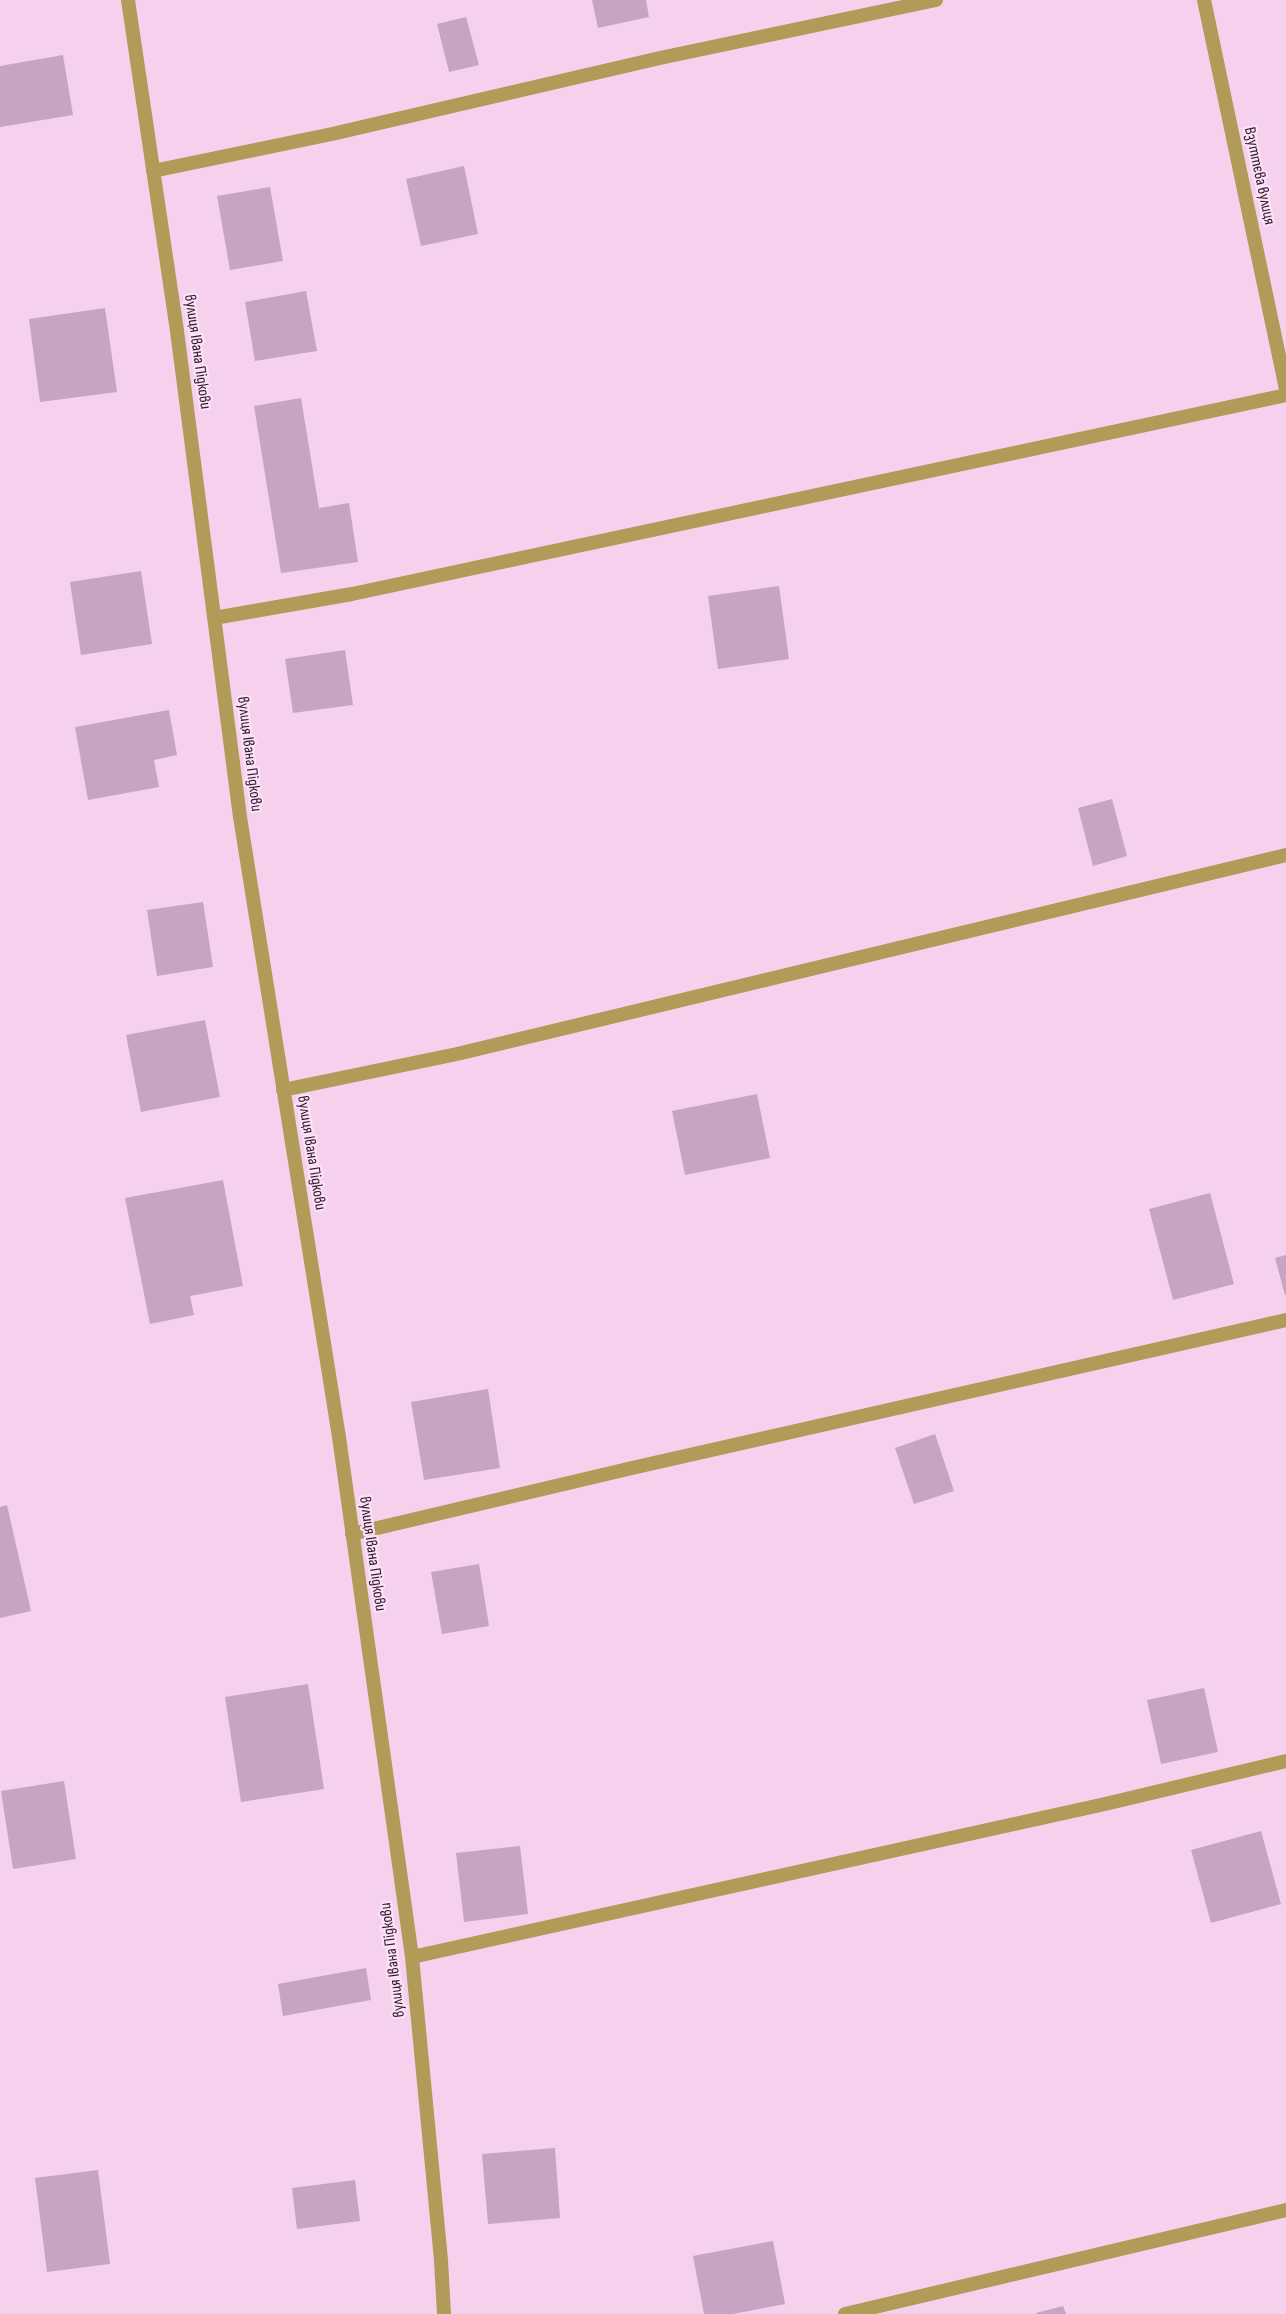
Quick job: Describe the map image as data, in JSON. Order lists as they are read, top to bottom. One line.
{"streets":{"street":["Взуттєва вулиця","вулиця Івана Підкови"]}}
